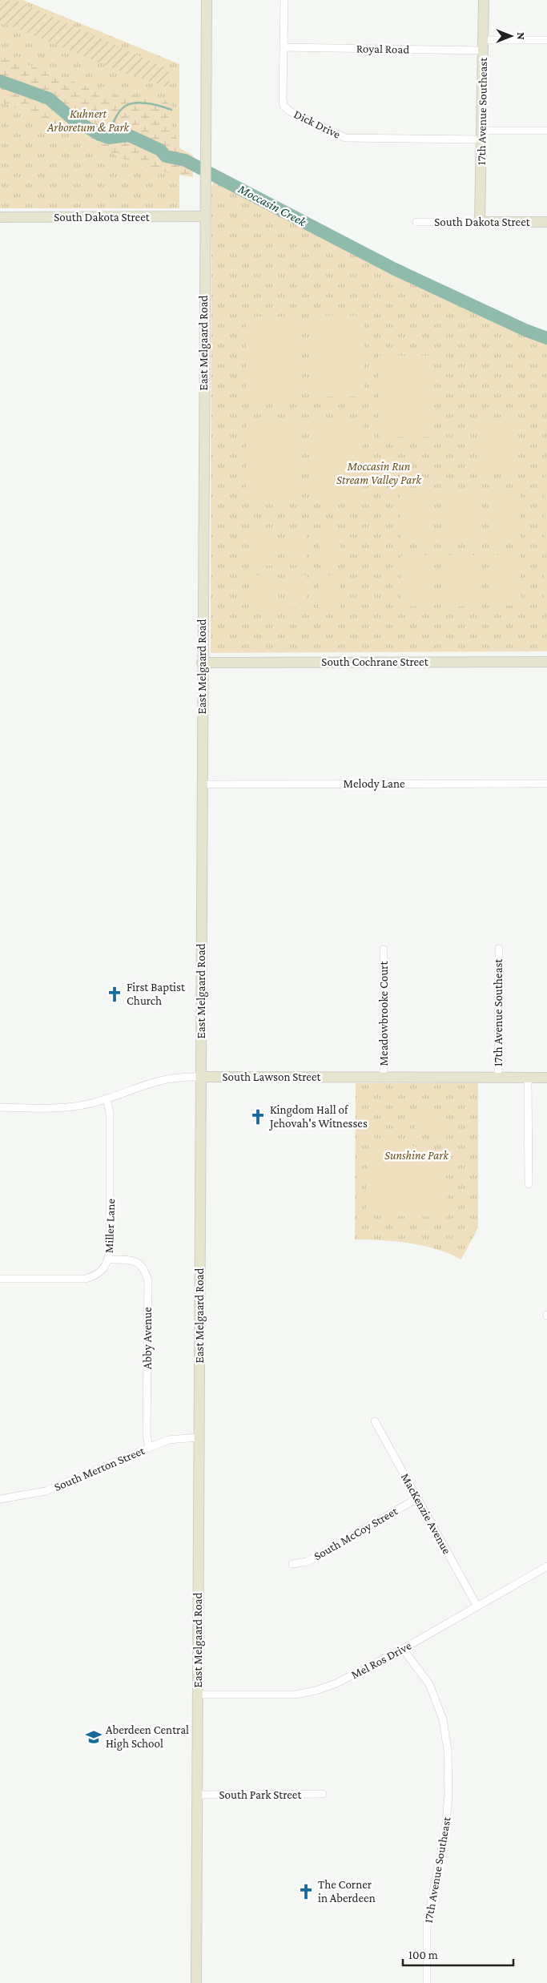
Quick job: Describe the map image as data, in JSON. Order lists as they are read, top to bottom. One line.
{"streets":{"main road":["17th Avenue Southeast","South Dakota Street","East Melgaard Road","South Cochrane Street","South Lawson Street"],"street":["Royal Road","Dick Drive","Melody Lane","Meadowbrooke Court","Miller Lane","Abby Avenue","South Merton Street","MacKenzie Avenue","South McCoy Street","Mel Ros Drive","South Park Street"]},"crossings":[["Royal Road","17th Avenue Southeast"],["Royal Road","Dick Drive"],["17th Avenue Southeast","Dick Drive"],["17th Avenue Southeast","South Dakota Street"],["17th Avenue Southeast","South Lawson Street"],["17th Avenue Southeast","Mel Ros Drive"],["South Dakota Street","East Melgaard Road"],["East Melgaard Road","South Cochrane Street"],["East Melgaard Road","Melody Lane"],["East Melgaard Road","South Lawson Street"],["East Melgaard Road","South Merton Street"],["East Melgaard Road","Mel Ros Drive"],["East Melgaard Road","South Park Street"],["Meadowbrooke Court","South Lawson Street"],["South Lawson Street","Miller Lane"],["Miller Lane","Abby Avenue"],["Abby Avenue","South Merton Street"],["MacKenzie Avenue","South McCoy Street"],["MacKenzie Avenue","Mel Ros Drive"]],"water":["Moccasin Creek"],"parks":["Kuhnert Arboretum & Park","Moccasin Run Stream Valley Park","Sunshine Park"],"places":{"church":["First Baptist Church","Kingdom Hall of Jehovah's Witnesses","The Corner in Aberdeen"],"school or university":["Aberdeen Central High School"]},"scale_bar":"100 m","north":"right"}
